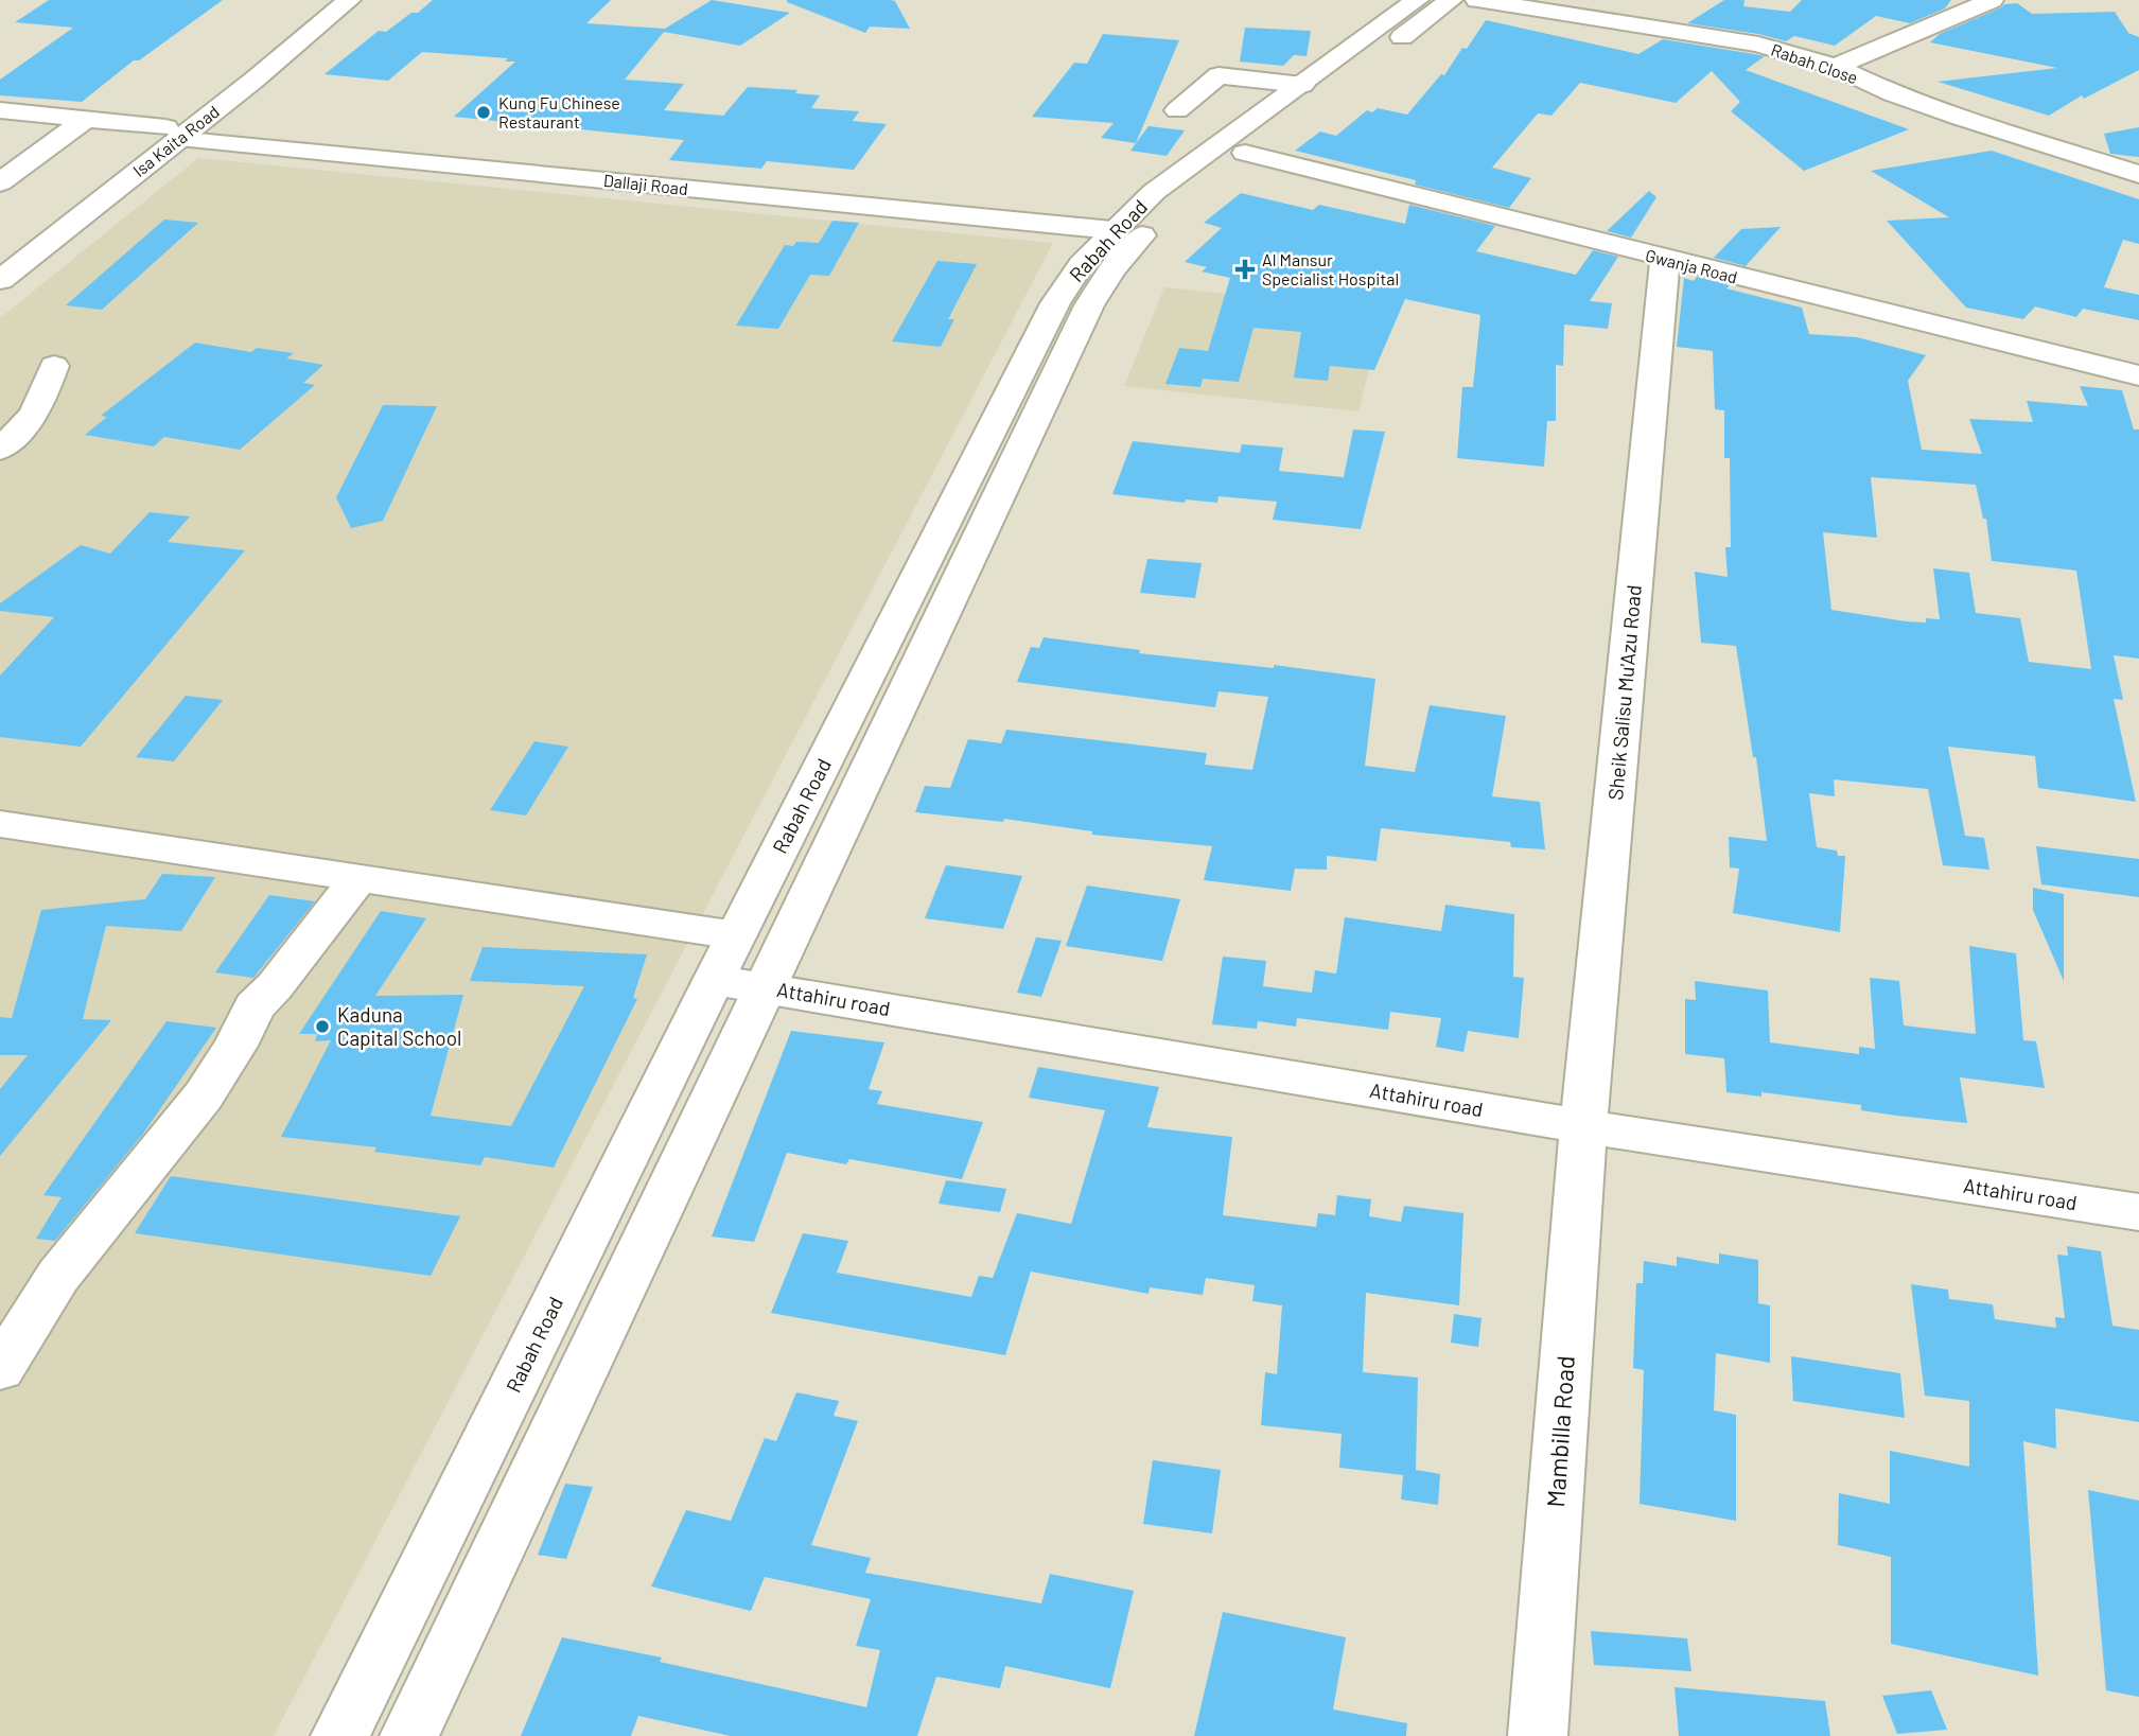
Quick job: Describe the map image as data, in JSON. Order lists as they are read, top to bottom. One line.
{"streets":{"main road":["Rabah Close","Isa Kaita Road","Dallaji Road","Rabah Road","Gwanja Road","Sheik Salisu Mu'Azu Road","Attahiru road","Mambilla Road"]},"crossings":[["Isa Kaita Road","Dallaji Road"],["Dallaji Road","Rabah Road"],["Rabah Road","Gwanja Road"],["Rabah Road","Attahiru road"],["Gwanja Road","Sheik Salisu Mu'Azu Road"],["Sheik Salisu Mu'Azu Road","Attahiru road"],["Sheik Salisu Mu'Azu Road","Mambilla Road"],["Attahiru road","Mambilla Road"]],"places":{"other":["Kung Fu Chinese Restaurant","Kaduna Capital School"],"health":["Al Mansur Specialist Hospital"]}}
